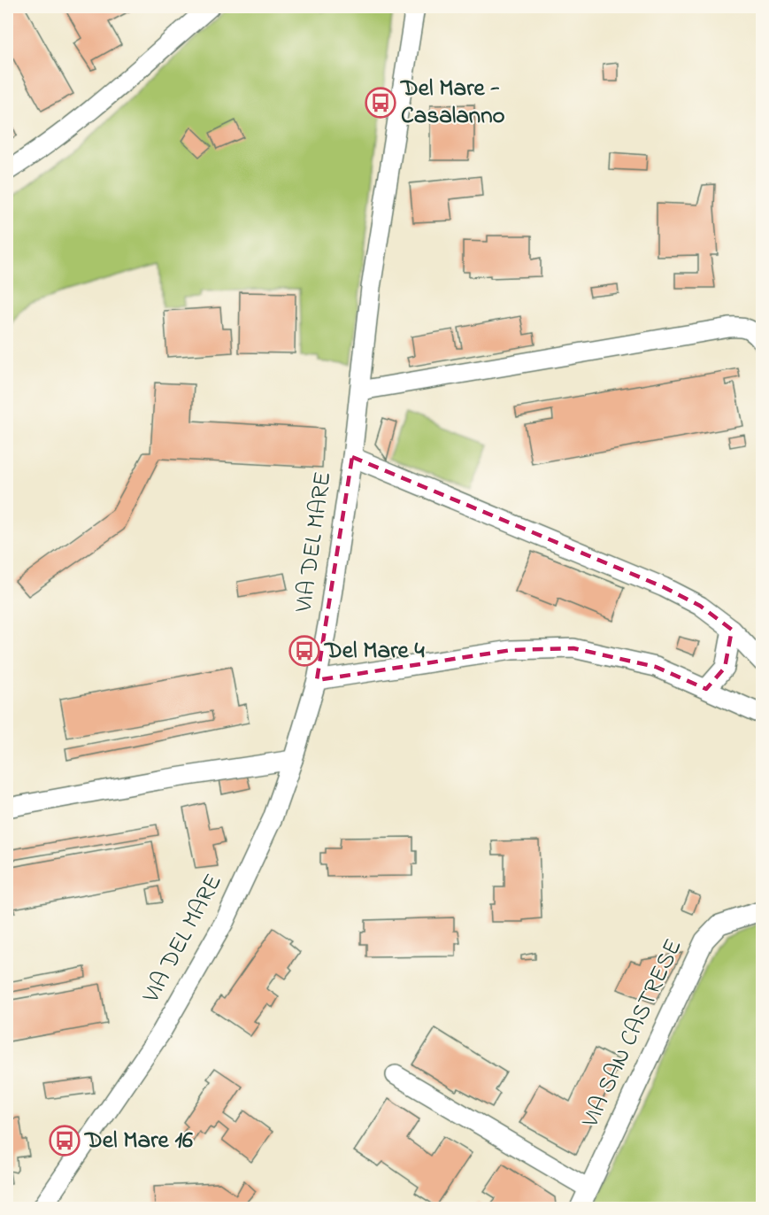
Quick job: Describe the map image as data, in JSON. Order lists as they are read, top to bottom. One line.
{"streets":{"street":["VIA DEL MARE","VIA SAN CASTRESE"]},"places":{"bus stop":["Del Mare - Casalanno","Del Mare 4","Del Mare 16"]}}
